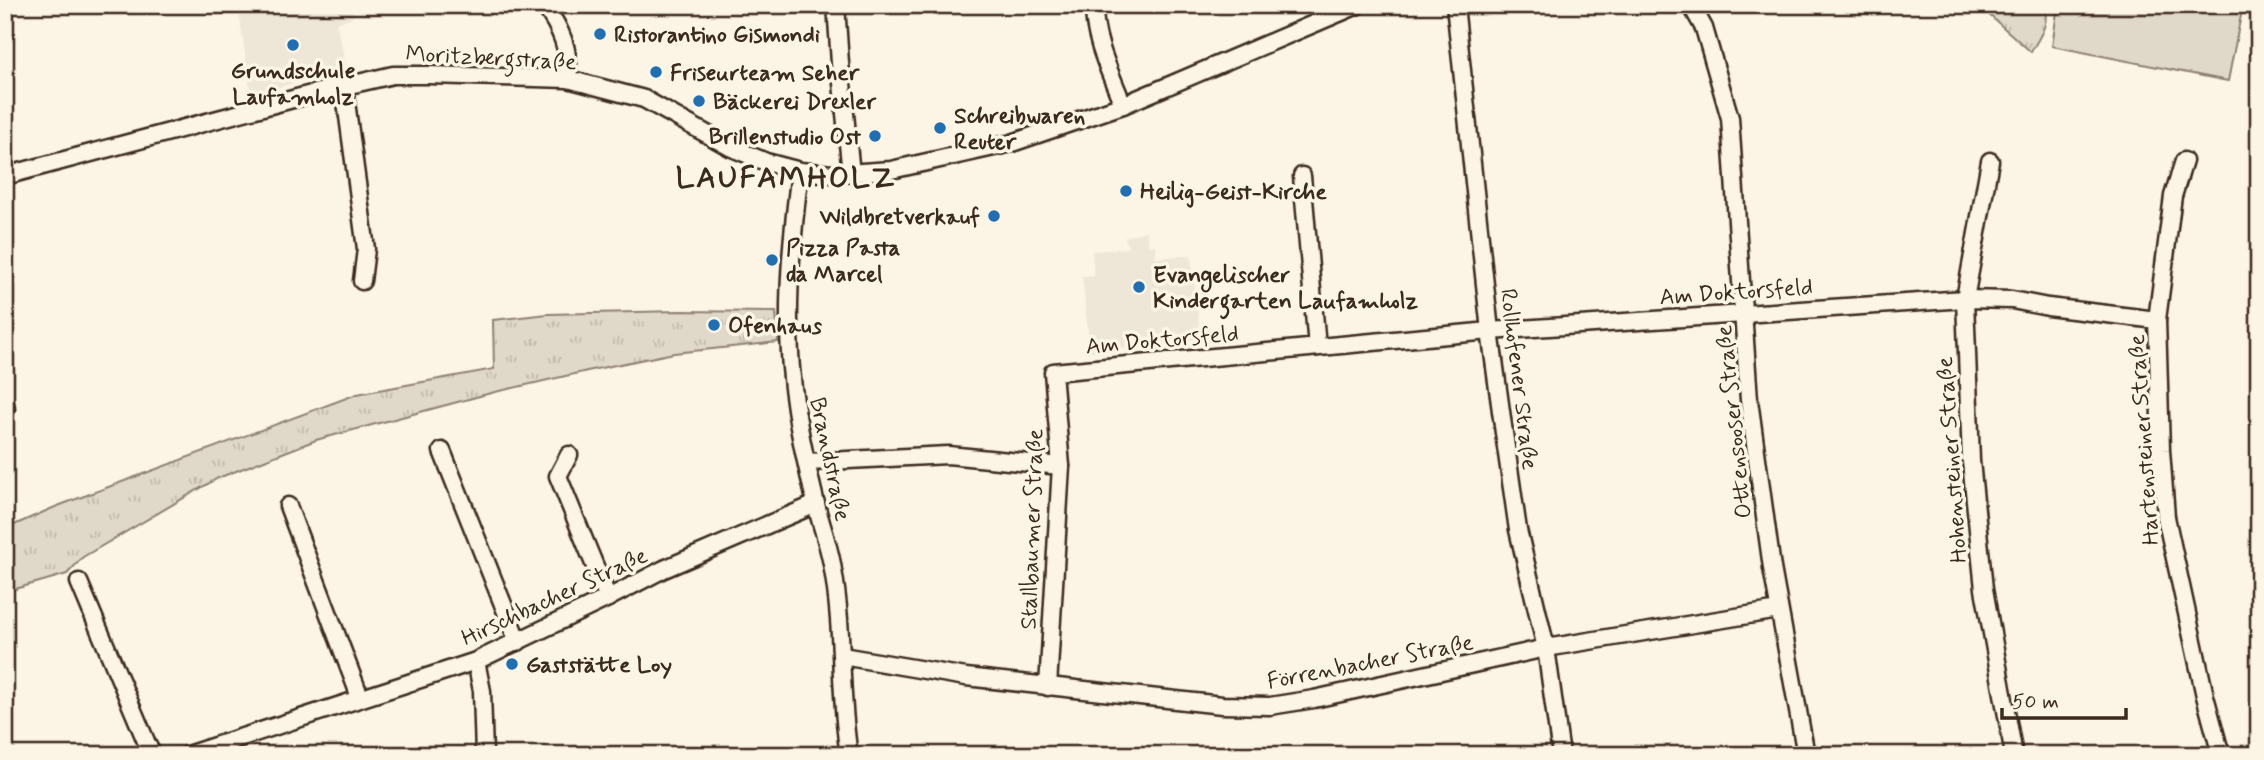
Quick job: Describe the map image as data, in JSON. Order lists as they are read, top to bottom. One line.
{"streets":{"street":["Moritzbergstraße","Am Doktorsfeld","Rollhofener Straße","Ottensooser Straße","Hartensteiner Straße","Brandstraße","Hohensteiner Straße","Stallbaumer Straße","Hirschbacher Straße","Förrenbacher Straße"]},"crossings":[["Moritzbergstraße","Brandstraße"],["Am Doktorsfeld","Rollhofener Straße"],["Am Doktorsfeld","Ottensooser Straße"],["Am Doktorsfeld","Hartensteiner Straße"],["Am Doktorsfeld","Hohensteiner Straße"],["Am Doktorsfeld","Stallbaumer Straße"],["Rollhofener Straße","Förrenbacher Straße"],["Ottensooser Straße","Förrenbacher Straße"],["Brandstraße","Hirschbacher Straße"],["Brandstraße","Förrenbacher Straße"],["Stallbaumer Straße","Förrenbacher Straße"]],"districts":["LAUFAMHOLZ"],"places":["Ristorantino Gismondi","Grundschule Laufamholz","Friseurteam Seher","Bäckerei Drexler","Schreibwaren Reuter","Brillenstudio Ost","Heilig-Geist-Kirche","Wildbretverkauf","Pizza Pasta da Marcel","Evangelischer Kindergarten Laufamholz","Ofenhaus","Gaststätte Loy"],"scale_bar":"50 m"}
